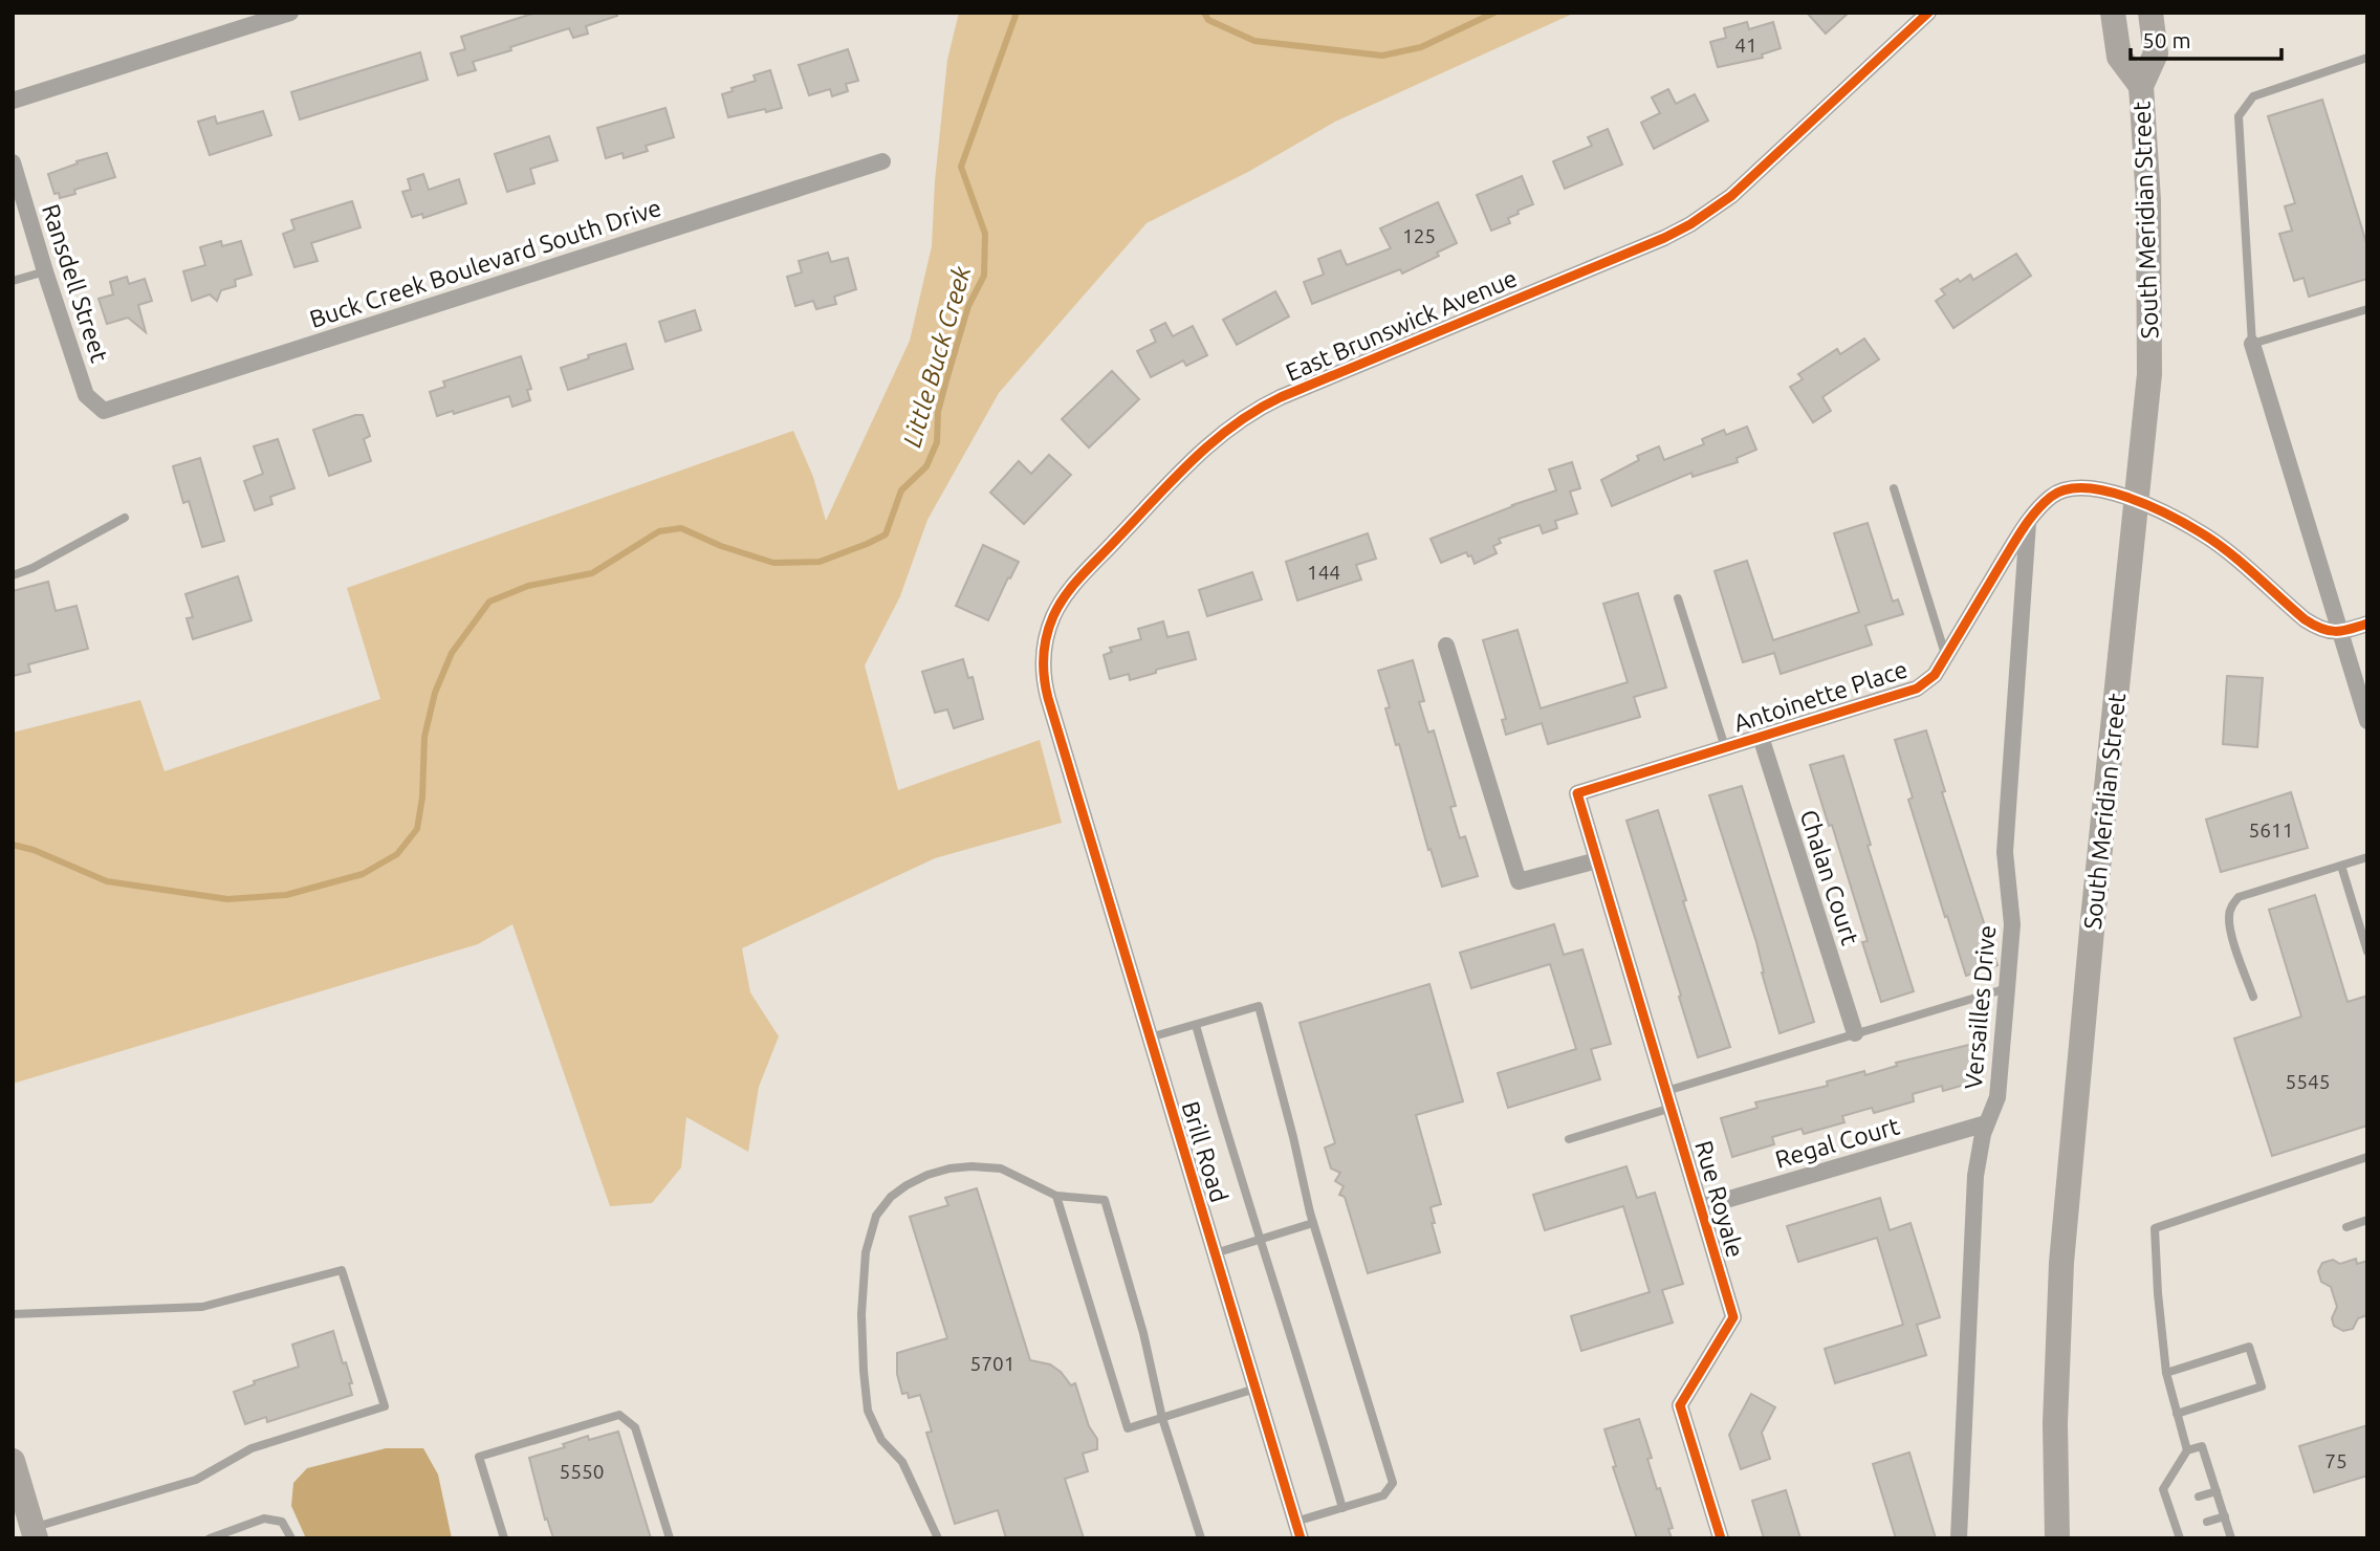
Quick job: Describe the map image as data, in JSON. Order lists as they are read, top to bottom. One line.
{"streets":{"main road":["South Meridian Street"],"street":["Buck Creek Boulevard South Drive","Ransdell Street","East Brunswick Avenue","Antoinette Place","Chalan Court","Versailles Drive","Regal Court","Brill Road","Rue Royale"]},"crossings":[["South Meridian Street","Antoinette Place"],["Buck Creek Boulevard South Drive","Ransdell Street"],["East Brunswick Avenue","Brill Road"],["Antoinette Place","Chalan Court"],["Antoinette Place","Versailles Drive"],["Antoinette Place","Rue Royale"],["Versailles Drive","Regal Court"],["Regal Court","Rue Royale"]],"water":["Little Buck Creek"],"house_numbers":["41","125","144","5611","5545","5701","75","5550"],"scale_bar":"50 m"}
